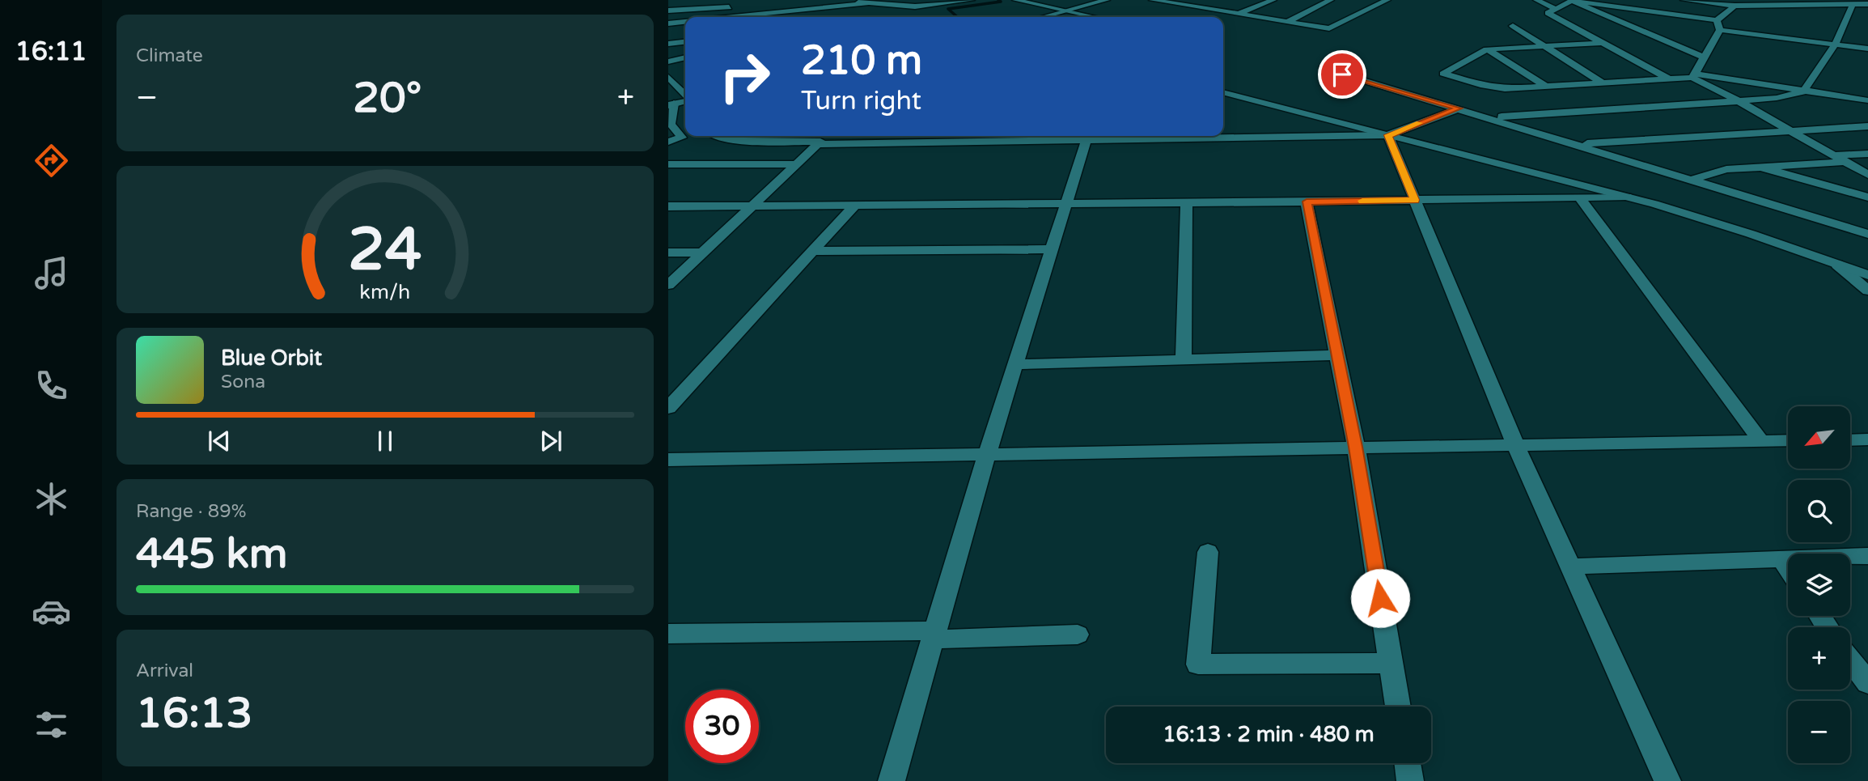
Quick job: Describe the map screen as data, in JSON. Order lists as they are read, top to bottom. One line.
{"north":"bottom left","page":{"tabs":"16:11","tile":["Climate",["Range · 89%","445 km"],["Arrival","16:13"]],"turn":["210 m","Turn right"],"heat":["−","20°","+"],"song":["Blue Orbit","Sona"],"map_buttons":["+","−"],"limit":"30","trip":"16:13 · 2 min · 480 m","gauge":["24","km/h"]}}
